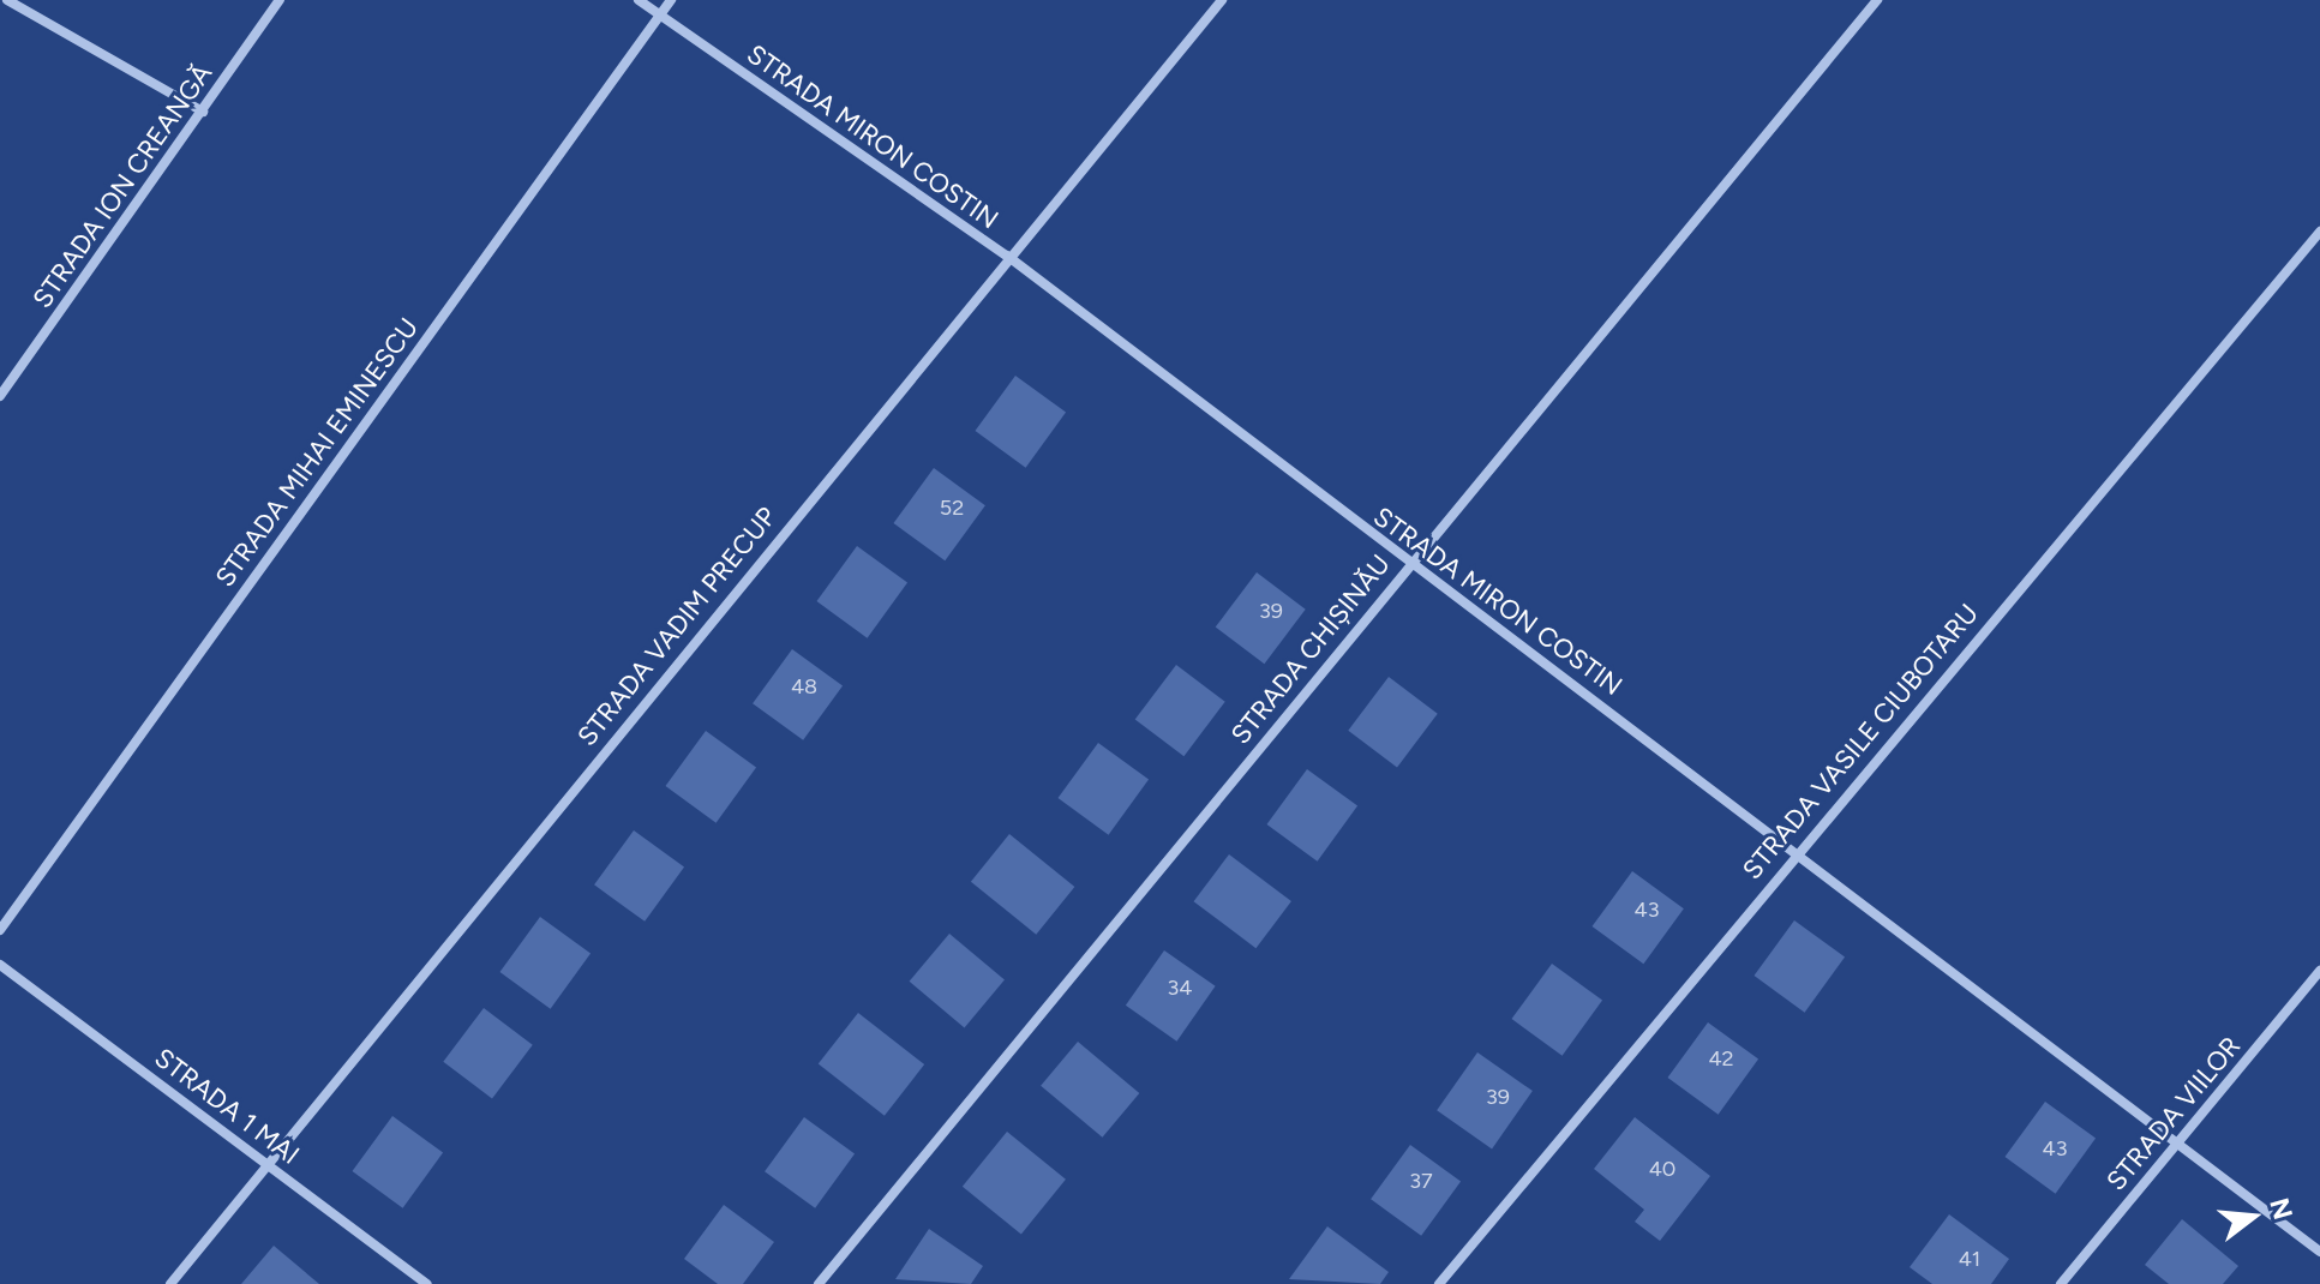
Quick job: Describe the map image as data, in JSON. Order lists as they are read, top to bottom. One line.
{"streets":{"street":["STRADA MIRON COSTIN","STRADA ION CREANGĂ","STRADA MIHAI EMINESCU","STRADA VADIM PRECUP","STRADA CHIȘINĂU","STRADA VASILE CIUBOTARU","STRADA 1 MAI","STRADA VIILOR"]},"crossings":[["STRADA MIRON COSTIN","STRADA MIHAI EMINESCU"],["STRADA MIRON COSTIN","STRADA VADIM PRECUP"],["STRADA MIRON COSTIN","STRADA CHIȘINĂU"],["STRADA MIRON COSTIN","STRADA VASILE CIUBOTARU"],["STRADA MIRON COSTIN","STRADA VIILOR"],["STRADA VADIM PRECUP","STRADA 1 MAI"]],"house_numbers":["52","39","48","43","34","42","39","43","40","37","41"],"north":"right"}
